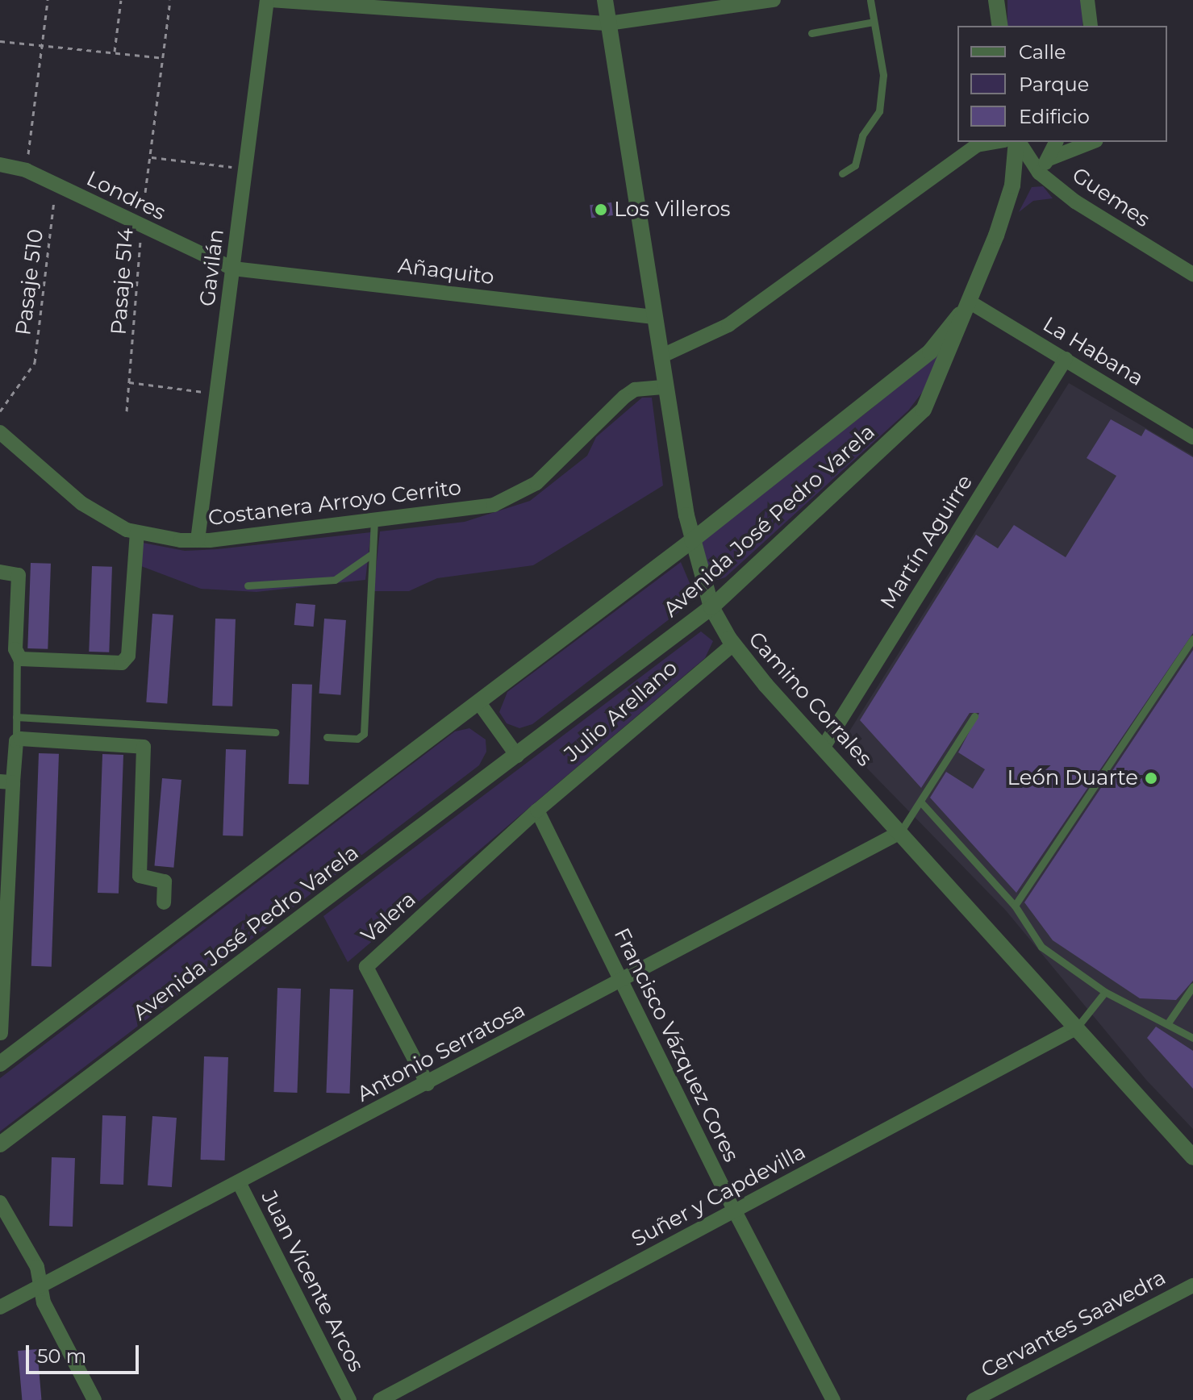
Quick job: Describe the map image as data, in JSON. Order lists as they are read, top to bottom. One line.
{"streets":{"street":["Londres","Guemes","Gavilán","Añaquito","La Habana","Costanera Arroyo Cerrito","Avenida José Pedro Varela","Martín Aguirre","Camino Corrales","Julio Arellano","Valera","Francisco Vázquez Cores","Antonio Serratosa","Suñer y Capdevilla","Juan Vicente Arcos","Cervantes Saavedra"],"path":["Pasaje 514","Pasaje 510"]},"crossings":[["Londres","Gavilán"],["Londres","Añaquito"],["Londres","Pasaje 514"],["Londres","Pasaje 510"],["Gavilán","Añaquito"],["Gavilán","Costanera Arroyo Cerrito"],["Añaquito","Camino Corrales"],["La Habana","Avenida José Pedro Varela"],["La Habana","Martín Aguirre"],["Costanera Arroyo Cerrito","Camino Corrales"],["Avenida José Pedro Varela","Camino Corrales"],["Martín Aguirre","Camino Corrales"],["Camino Corrales","Julio Arellano"],["Camino Corrales","Antonio Serratosa"],["Camino Corrales","Suñer y Capdevilla"],["Julio Arellano","Valera"],["Julio Arellano","Francisco Vázquez Cores"],["Valera","Francisco Vázquez Cores"],["Valera","Antonio Serratosa"],["Francisco Vázquez Cores","Antonio Serratosa"],["Francisco Vázquez Cores","Suñer y Capdevilla"],["Antonio Serratosa","Juan Vicente Arcos"]],"places":["Los Villeros","León Duarte"],"legend":["Calle","Parque","Edificio"],"scale_bar":"50 m"}
